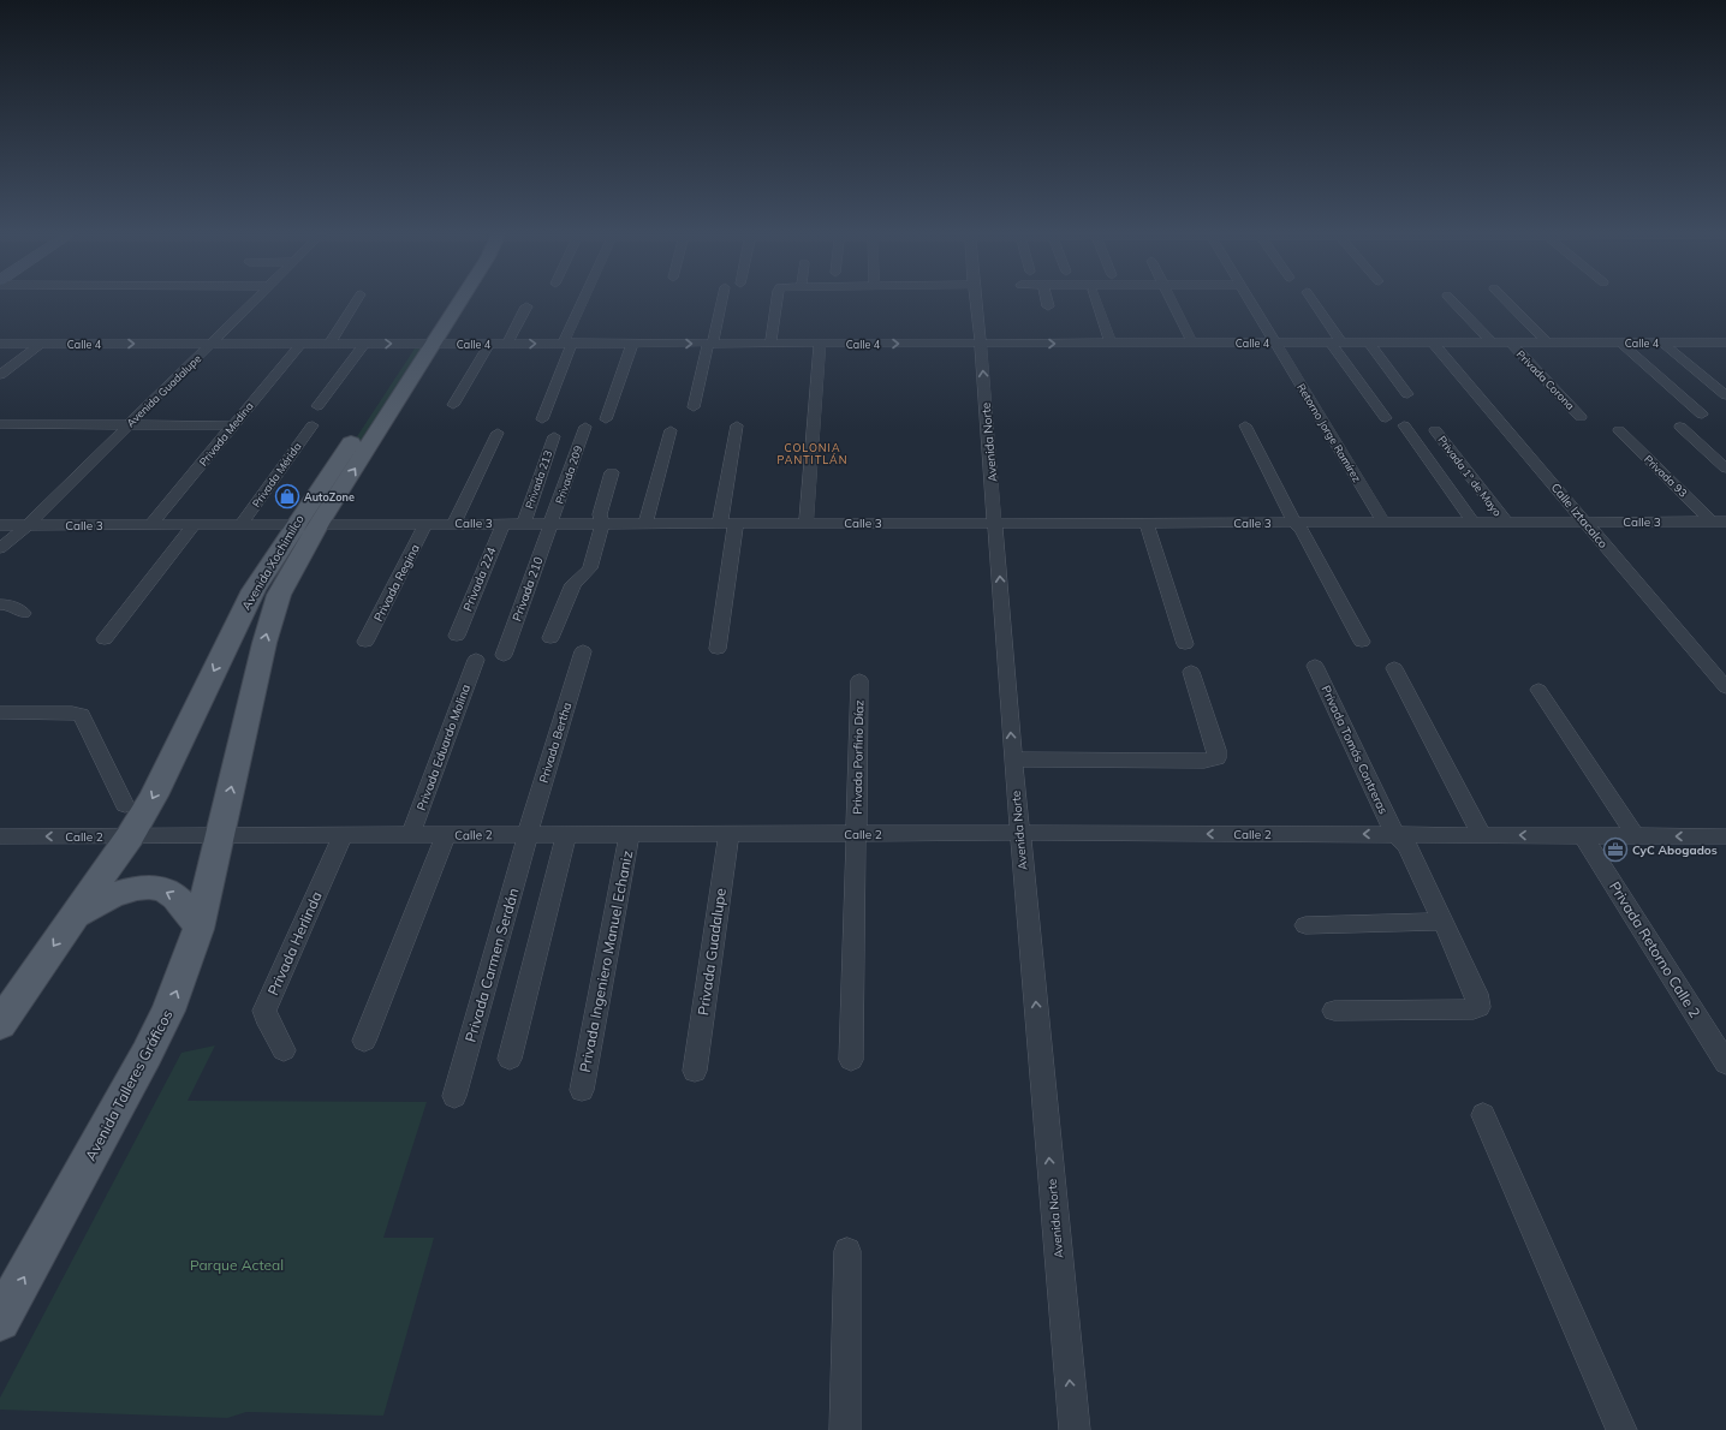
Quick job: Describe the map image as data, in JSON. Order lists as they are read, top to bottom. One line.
{"streets":{"main road":["Avenida Xochimilco","Avenida Talleres Gráficos"],"street":["Calle 4","Privada Corona","Avenida Guadalupe","Retorno Jorge Ramírez","Privada Medina","Avenida Norte","Privada Mérida","Privada 209","Privada 1º de Mayo","Privada 93","Privada 213","Calle Iztacalco","Calle 3","Privada 224","Privada Regina","Privada 210","Privada Bertha","Privada Eduardo Molina","Privada Tomás Contreras","Privada Porfirio Díaz","Calle 2","Privada Herlinda","Privada Retorno Calle 2","Privada Guadalupe","Privada Ingeniero Manuel Echaniz","Privada Carmen Serdán"]},"crossings":[["Calle 4","Privada Corona"],["Calle 4","Avenida Guadalupe"],["Calle 4","Retorno Jorge Ramírez"],["Calle 4","Privada Medina"],["Calle 4","Avenida Norte"],["Calle 4","Calle Iztacalco"],["Calle 4","Avenida Xochimilco"],["Avenida Guadalupe","Calle 3"],["Retorno Jorge Ramírez","Calle 3"],["Privada Medina","Calle 3"],["Avenida Norte","Calle 3"],["Avenida Norte","Calle 2"],["Privada Mérida","Calle 3"],["Privada 209","Calle 3"],["Privada 209","Privada 210"],["Privada 1º de Mayo","Calle 3"],["Privada 93","Calle 3"],["Privada 213","Calle 3"],["Calle Iztacalco","Calle 3"],["Calle 3","Avenida Xochimilco"],["Calle 3","Privada 224"],["Calle 3","Privada Regina"],["Calle 3","Privada 210"],["Avenida Xochimilco","Calle 2"],["Avenida Xochimilco","Avenida Talleres Gráficos"],["Privada Bertha","Calle 2"],["Privada Bertha","Privada Carmen Serdán"],["Privada Eduardo Molina","Calle 2"],["Privada Tomás Contreras","Calle 2"],["Privada Porfirio Díaz","Calle 2"],["Calle 2","Privada Herlinda"],["Calle 2","Privada Retorno Calle 2"],["Calle 2","Privada Guadalupe"],["Calle 2","Privada Ingeniero Manuel Echaniz"],["Calle 2","Privada Carmen Serdán"],["Calle 2","Avenida Talleres Gráficos"]],"one_way":["Calle 4","Avenida Norte","Calle 2"],"districts":["COLONIA PANTITLÁN"],"parks":["Parque Acteal"],"places":{"shop":["AutoZone"],"office":["CyC Abogados"]}}
